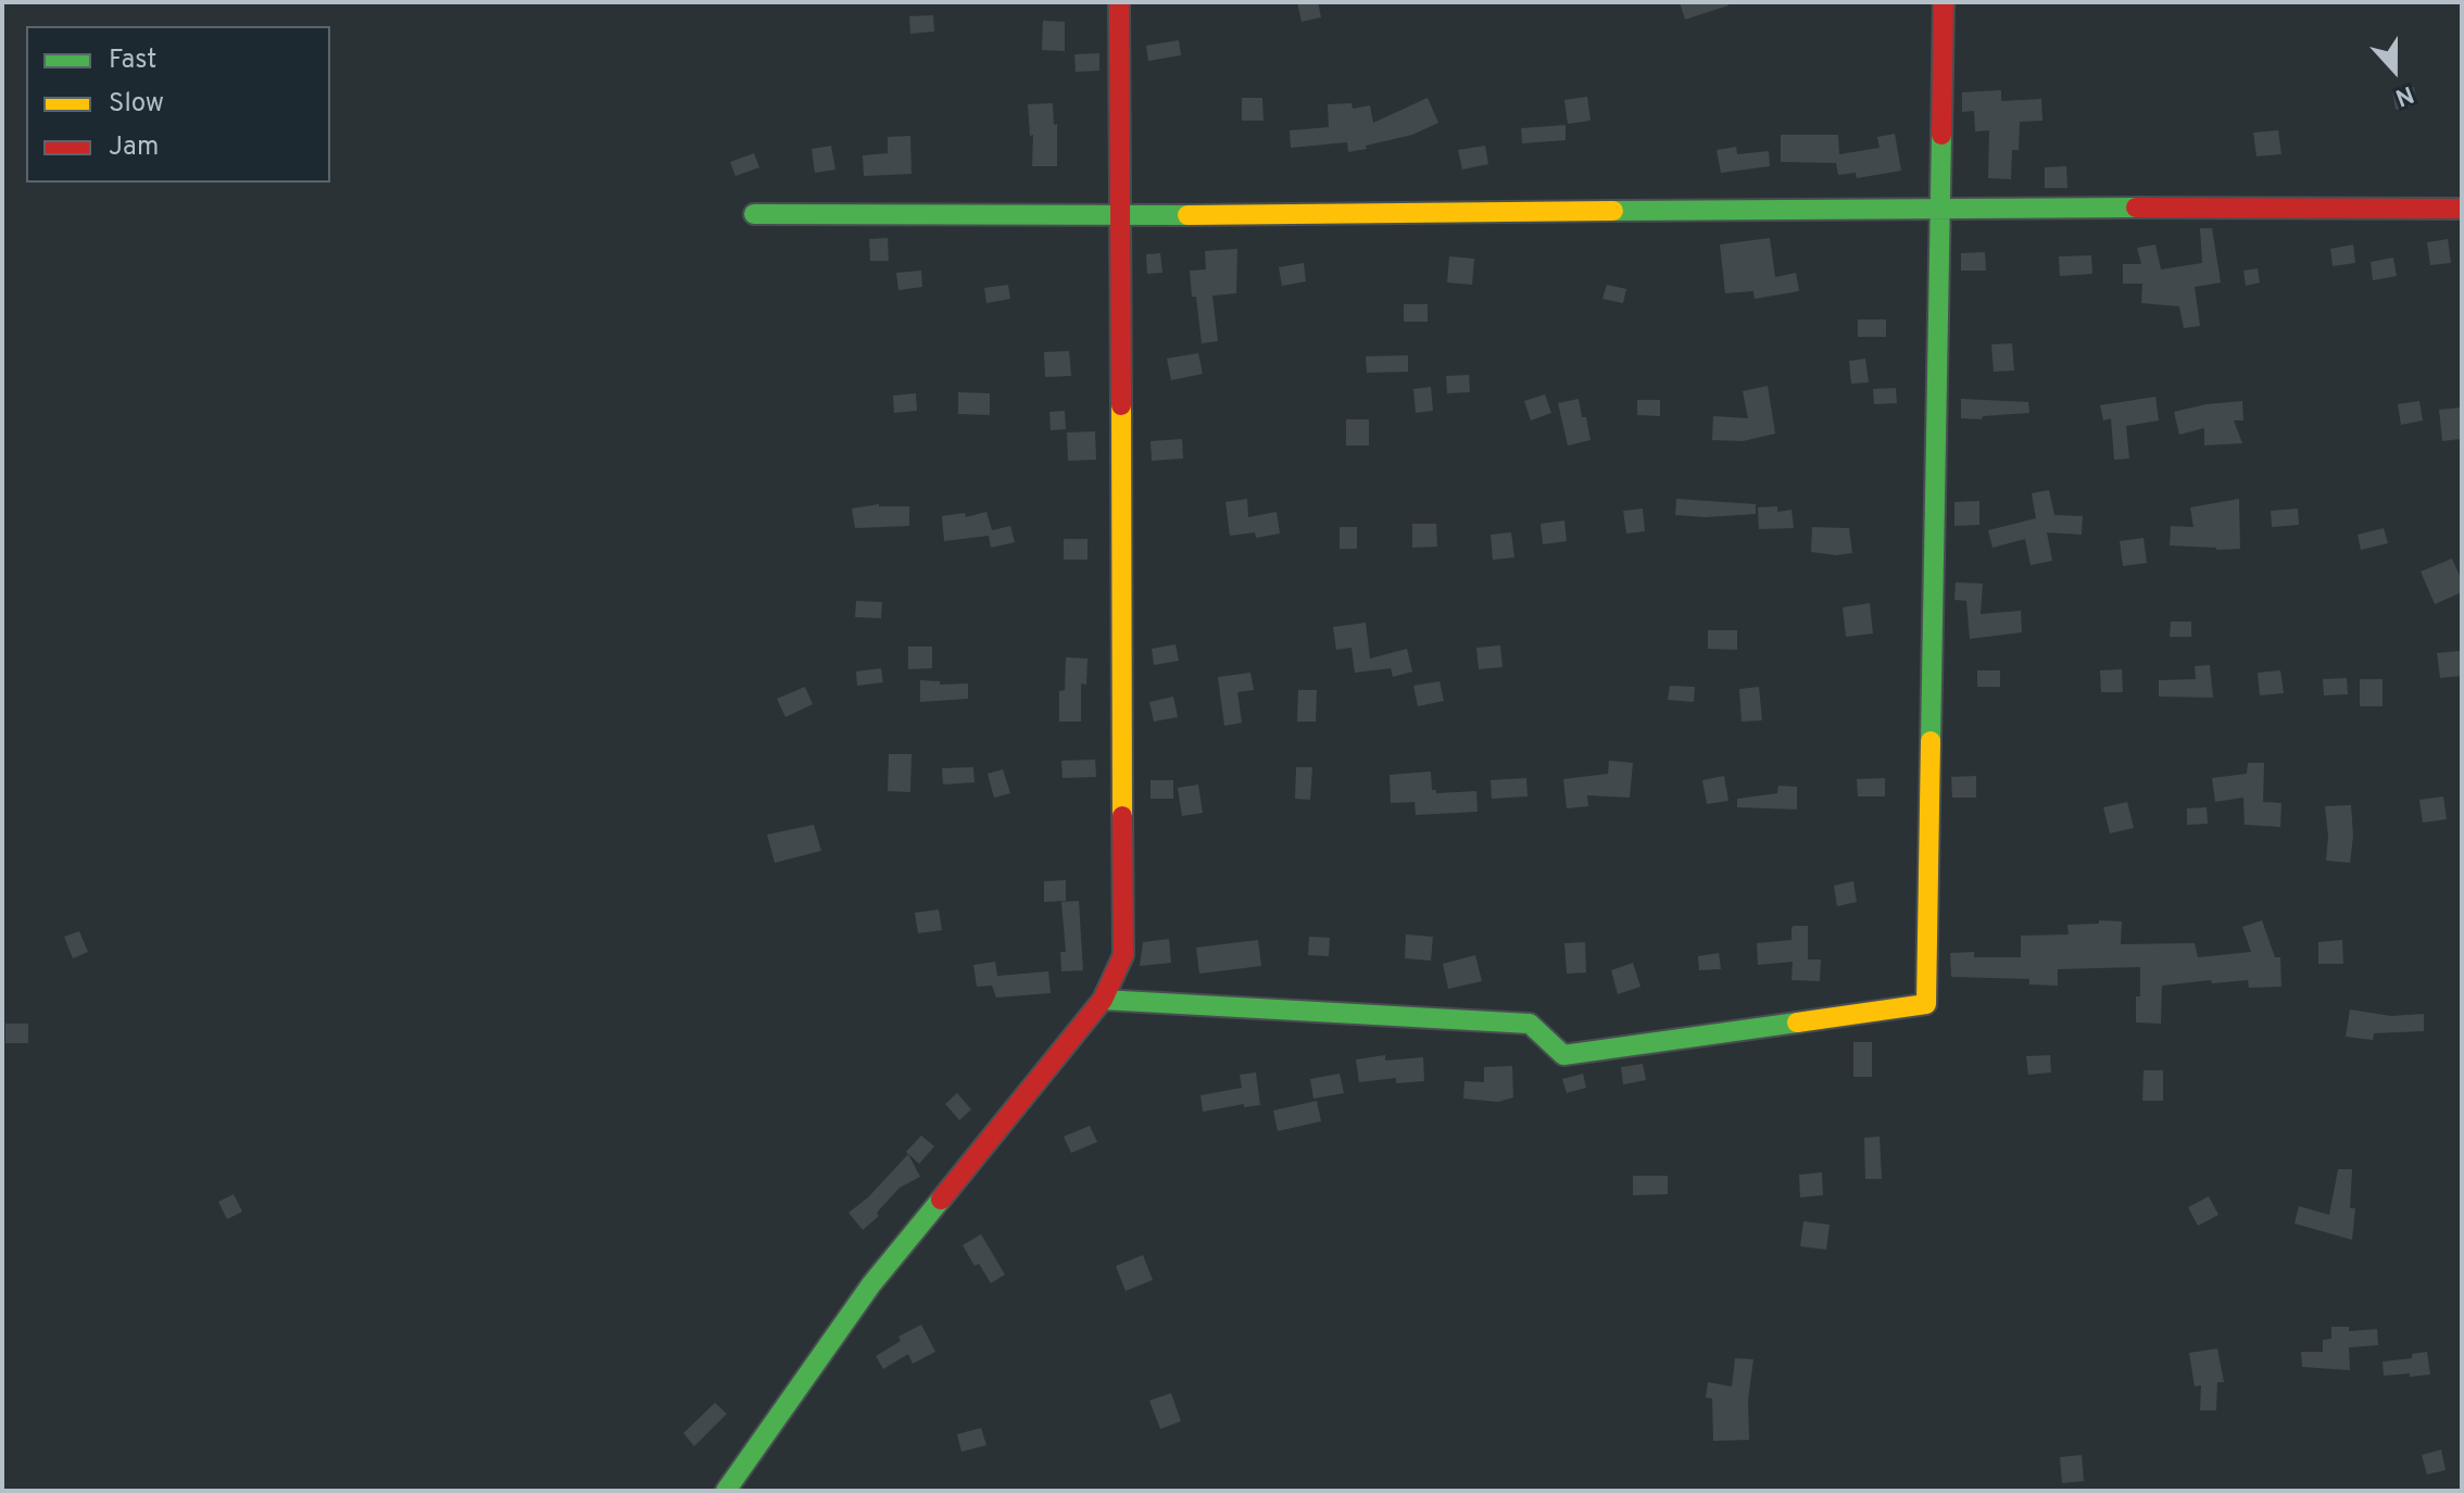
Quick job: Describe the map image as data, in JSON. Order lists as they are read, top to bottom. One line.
{"legend":["Fast","Slow","Jam"],"north":"bottom"}
